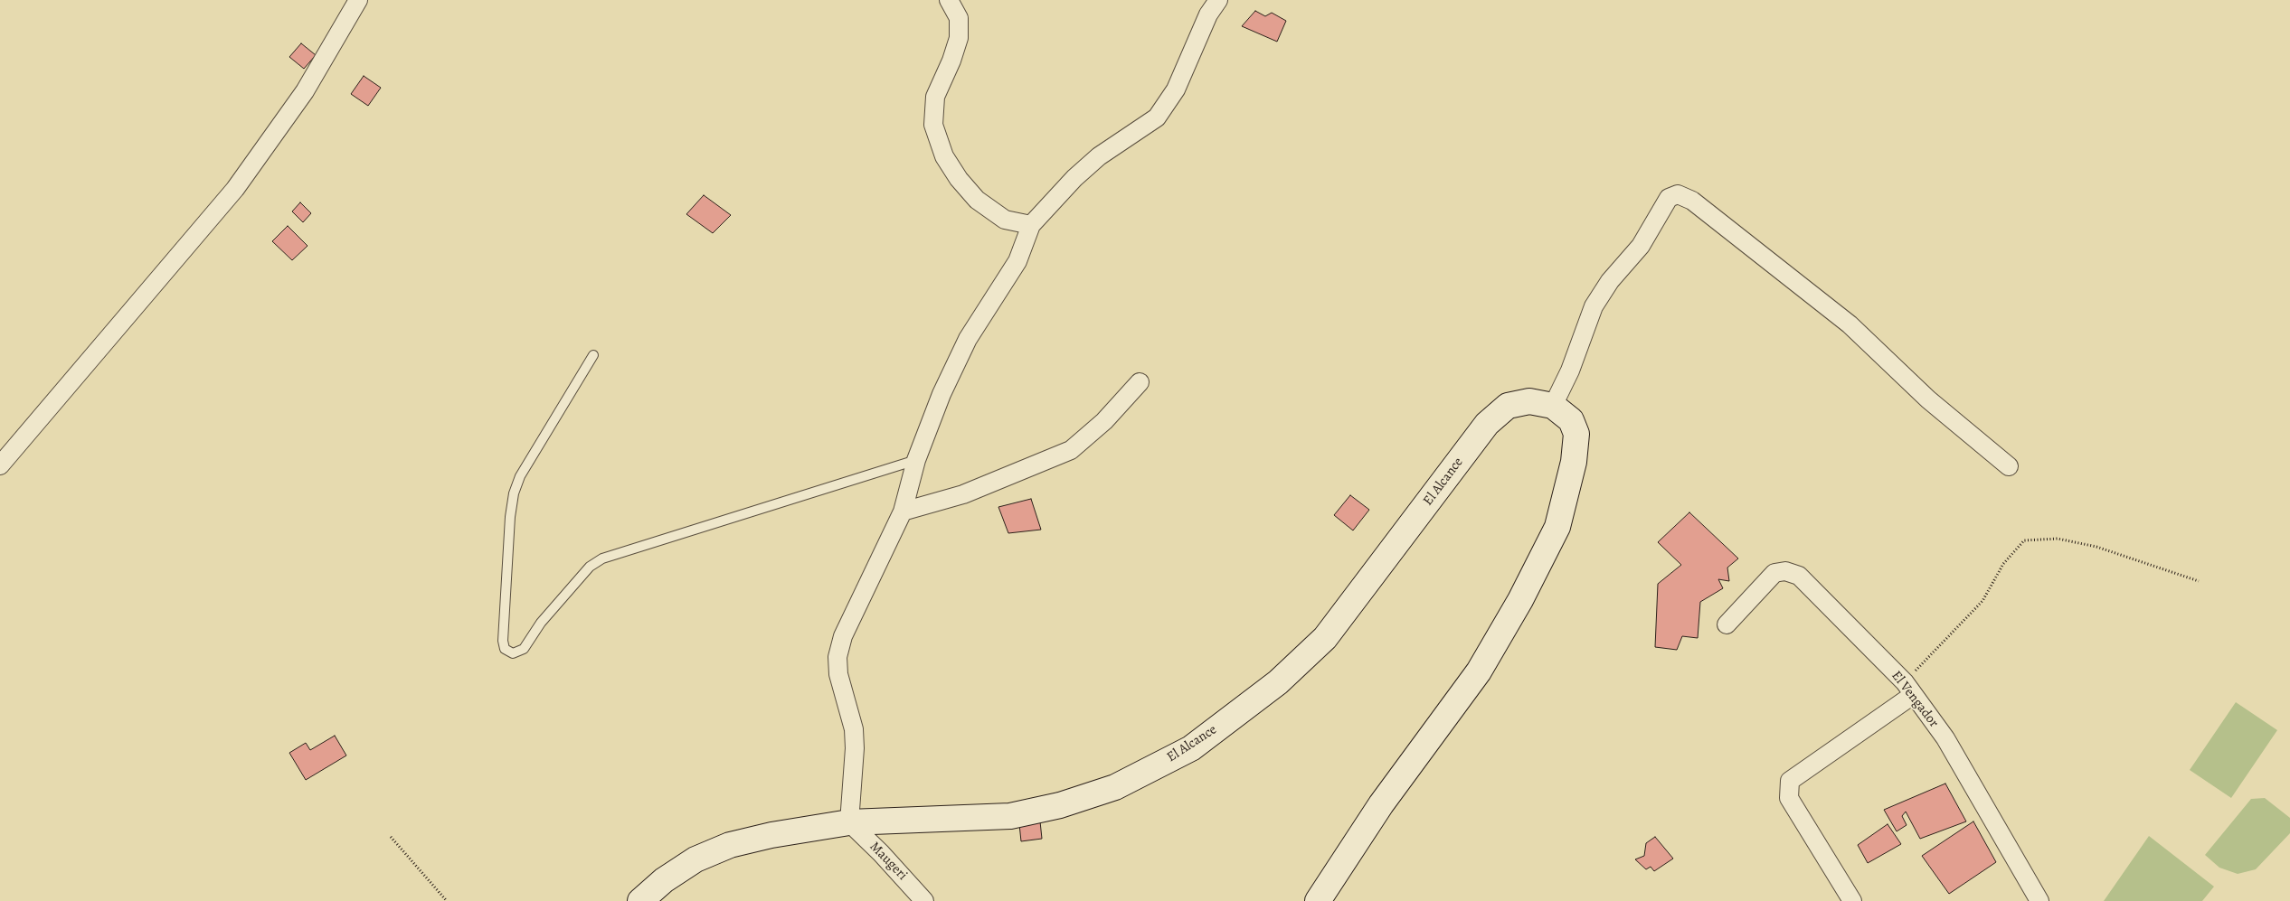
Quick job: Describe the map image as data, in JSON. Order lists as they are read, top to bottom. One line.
{"streets":{"street":["El Alcance","El Vengador","Maugeri"]},"crossings":[["El Alcance","Maugeri"]]}
